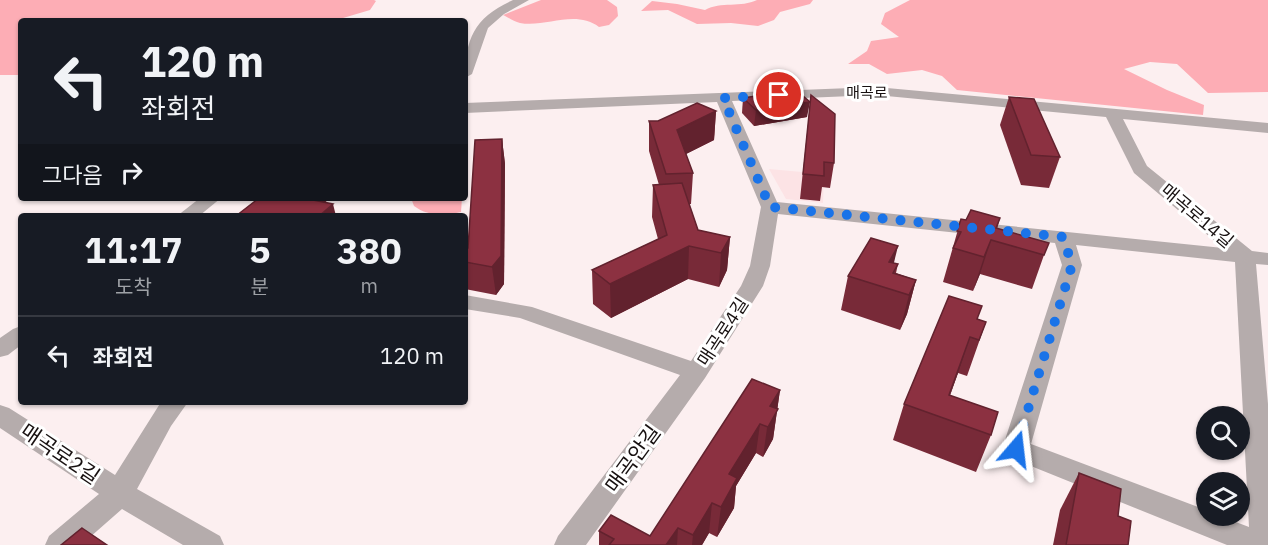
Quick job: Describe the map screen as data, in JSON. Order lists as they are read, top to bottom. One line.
{"streets":{"street":["매곡로","매곡로14길","매곡로4길","매곡로2길","매곡안길"]},"crossings":[["매곡로","매곡로14길"],["매곡로4길","매곡안길"]],"page":{"turn":["120 m","좌회전"],"then":"그다음","eta":["11:17","도착","5","분","380","m"],"list":[{"name":"좌회전","value":"120 m"}]}}
